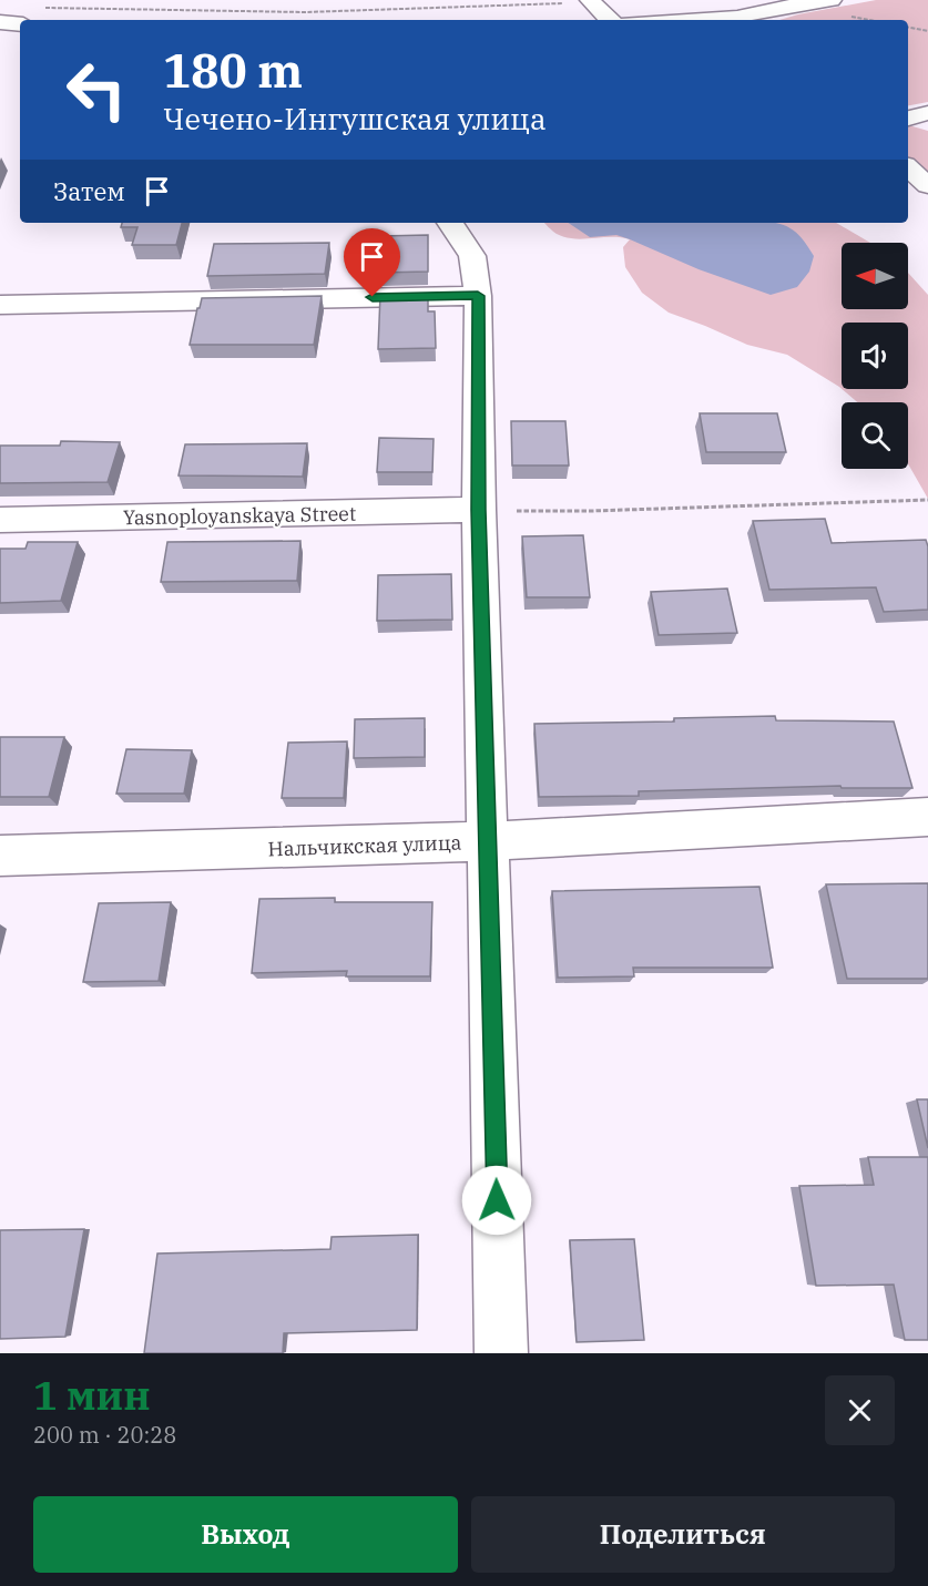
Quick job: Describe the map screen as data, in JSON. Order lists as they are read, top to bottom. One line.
{"streets":{"street":["Yasnoployanskaya Street","Нальчикская улица"]},"north":"left","page":{"turn":["180 m","Чечено-Ингушская улица"],"then":"Затем","heading":["1 мин","200 m · 20:28"],"buttons":["Выход","Поделиться"]}}
